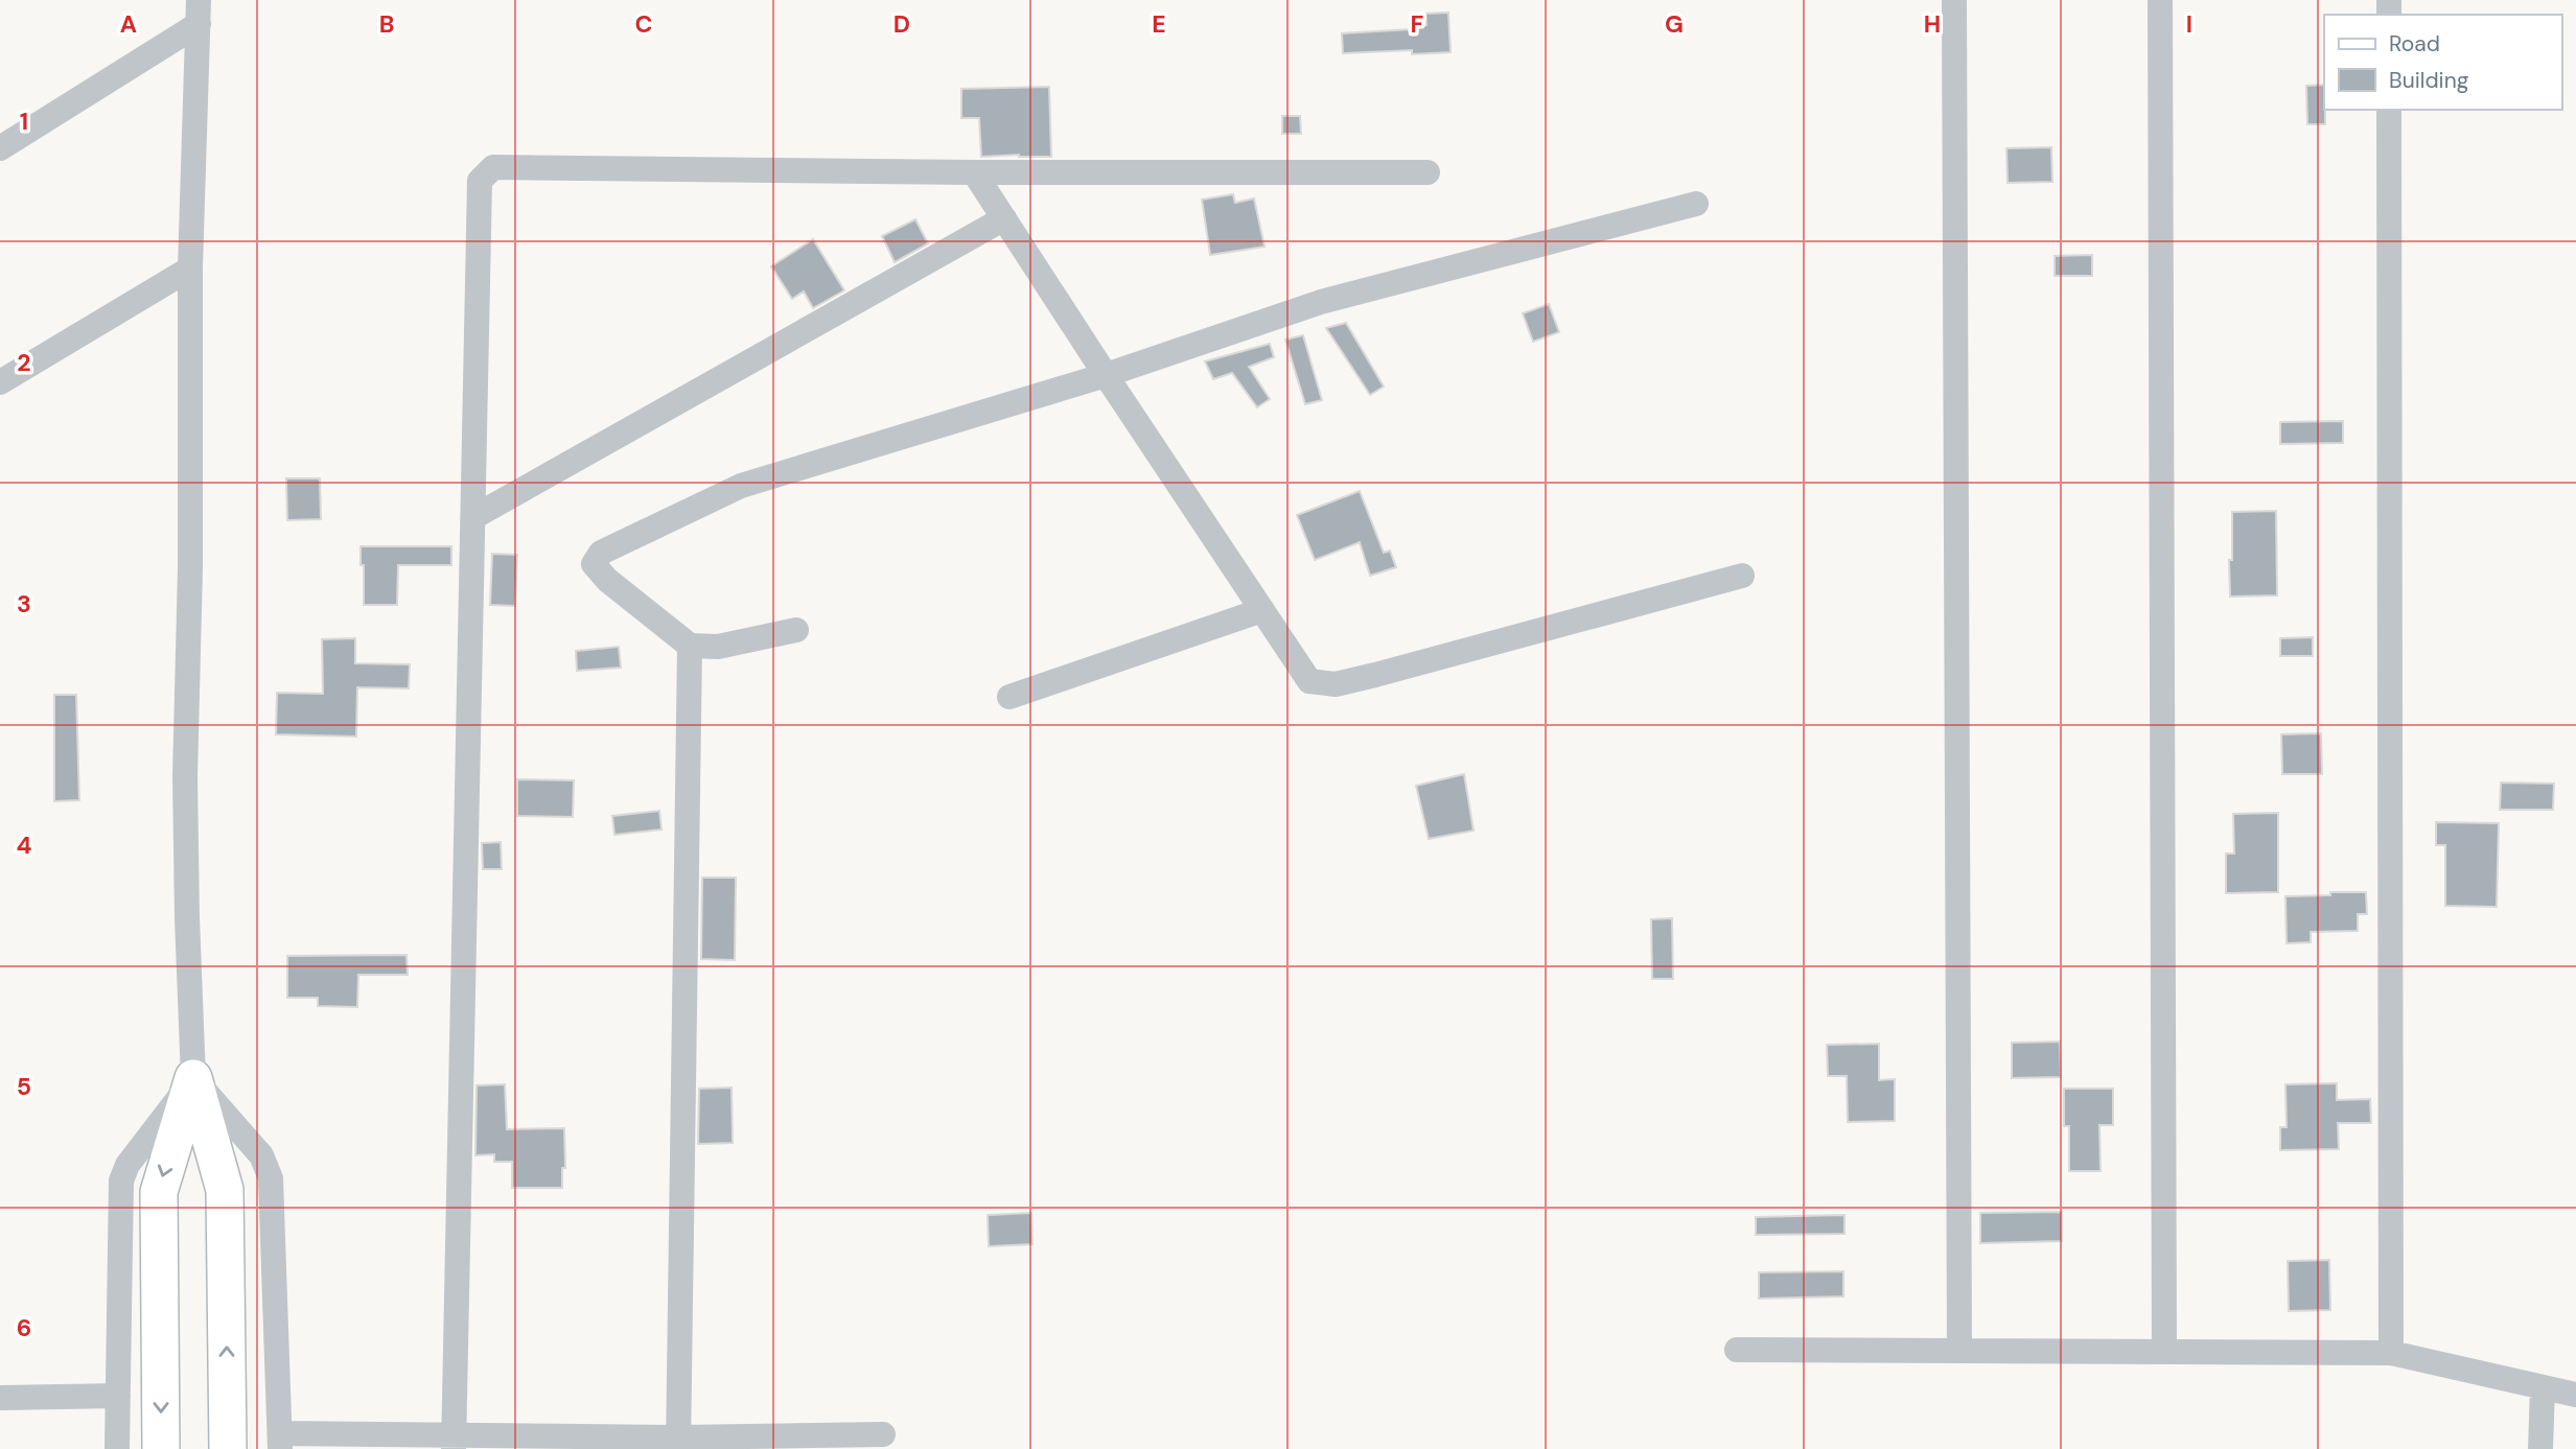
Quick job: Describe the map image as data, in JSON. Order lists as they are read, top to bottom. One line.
{"legend":["Road","Building"],"grid":{"columns":["A","B","C","D","E","F","G","H","I"],"rows":["1","2","3","4","5","6"]}}
